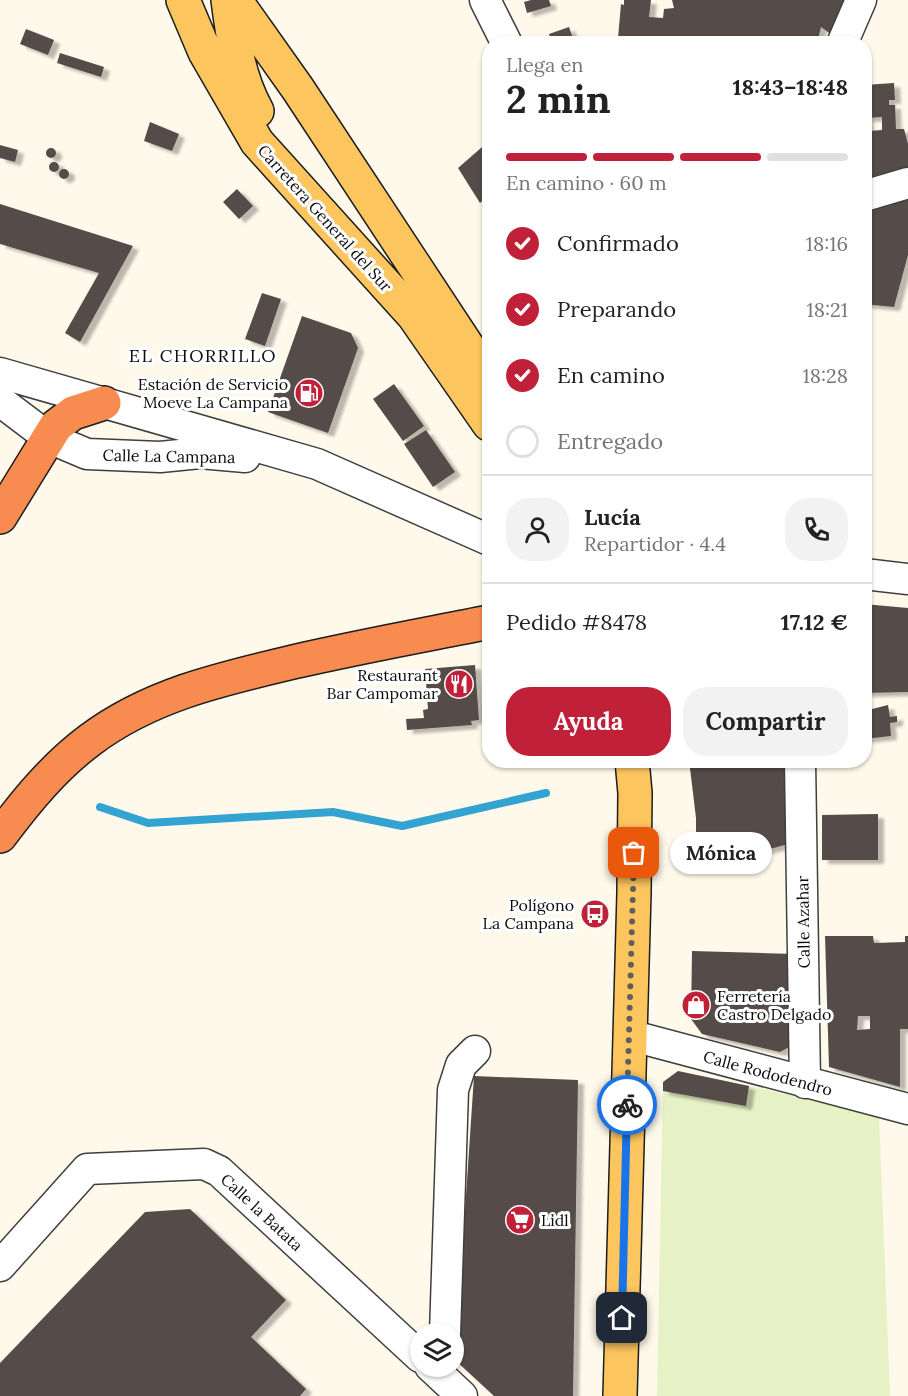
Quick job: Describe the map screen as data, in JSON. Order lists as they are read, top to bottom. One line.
{"streets":{"main road":["Carretera General del Sur"],"street":["Calle La Campana","Calle Azahar","Calle Rododendro","Calle la Batata"]},"crossings":[["Calle Azahar","Calle Rododendro"]],"districts":["EL CHORRILLO"],"places":{"fuel station":["Estación de Servicio Moeve La Campana"],"restaurant":["Restaurant Bar Campomar"],"other":["Mónica"],"bus stop":["Polígono La Campana"],"shop":["Ferretería Castro Delgado"],"supermarket":["Lidl"]},"page":{"heading":["2 min","Llega en","18:43–18:48"],"panel":["Lucía","Repartidor · 4.4","Pedido #8478","17.12 €"],"bar":"En camino · 60 m","list":[["Confirmado","18:16"],["Preparando","18:21"],["En camino","18:28"],"Entregado"],"buttons":["Ayuda","Compartir"],"bubble":"Mónica"}}
